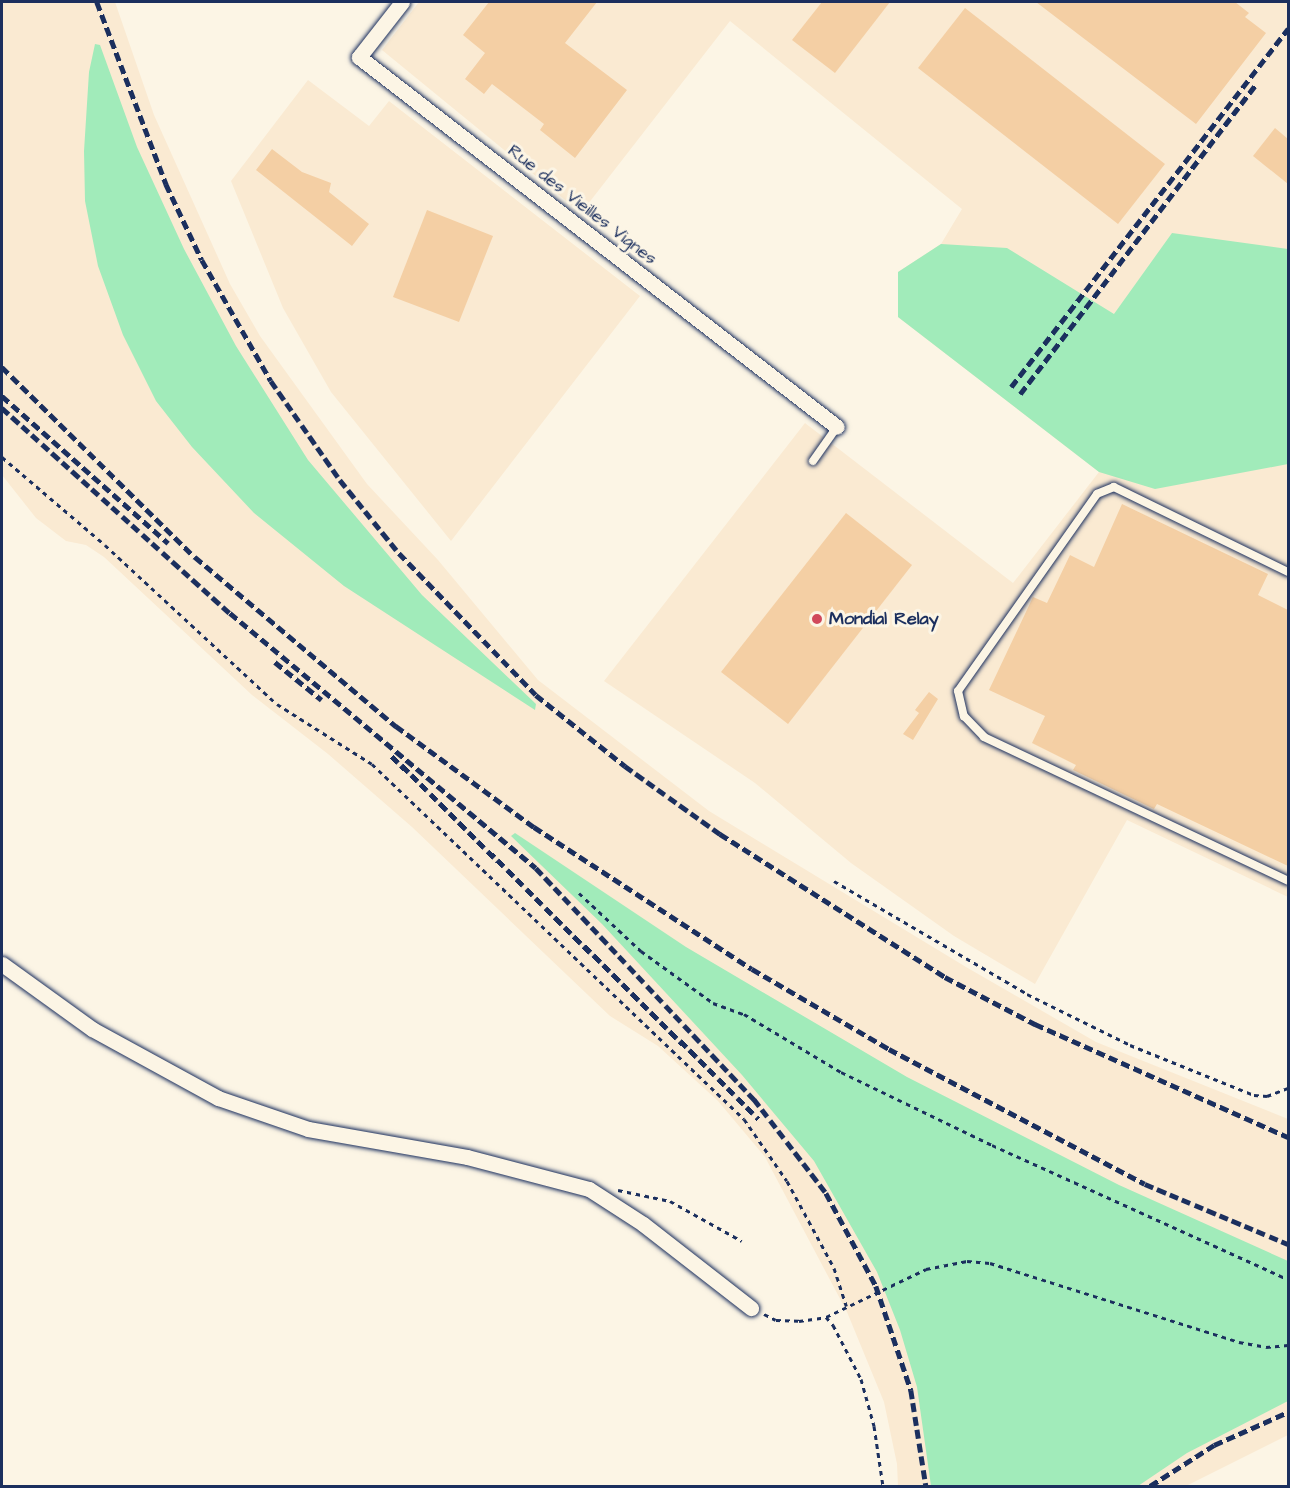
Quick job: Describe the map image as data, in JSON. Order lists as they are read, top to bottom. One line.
{"streets":{"street":["Rue des Vieilles Vignes"]},"places":["Mondial Relay"]}
